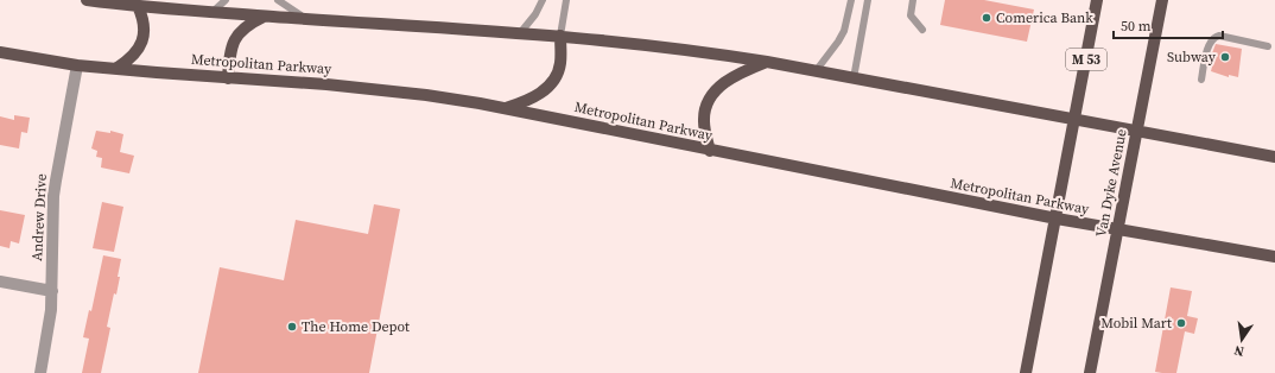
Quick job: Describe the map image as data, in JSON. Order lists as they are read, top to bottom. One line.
{"streets":{"main road":["M 53","Metropolitan Parkway","Van Dyke Avenue"],"street":["Andrew Drive"]},"crossings":[["M 53","Metropolitan Parkway"],["Metropolitan Parkway","Van Dyke Avenue"],["Metropolitan Parkway","Andrew Drive"]],"places":["Comerica Bank","Subway","Mobil Mart","The Home Depot"],"scale_bar":"50 m","north":"bottom"}
